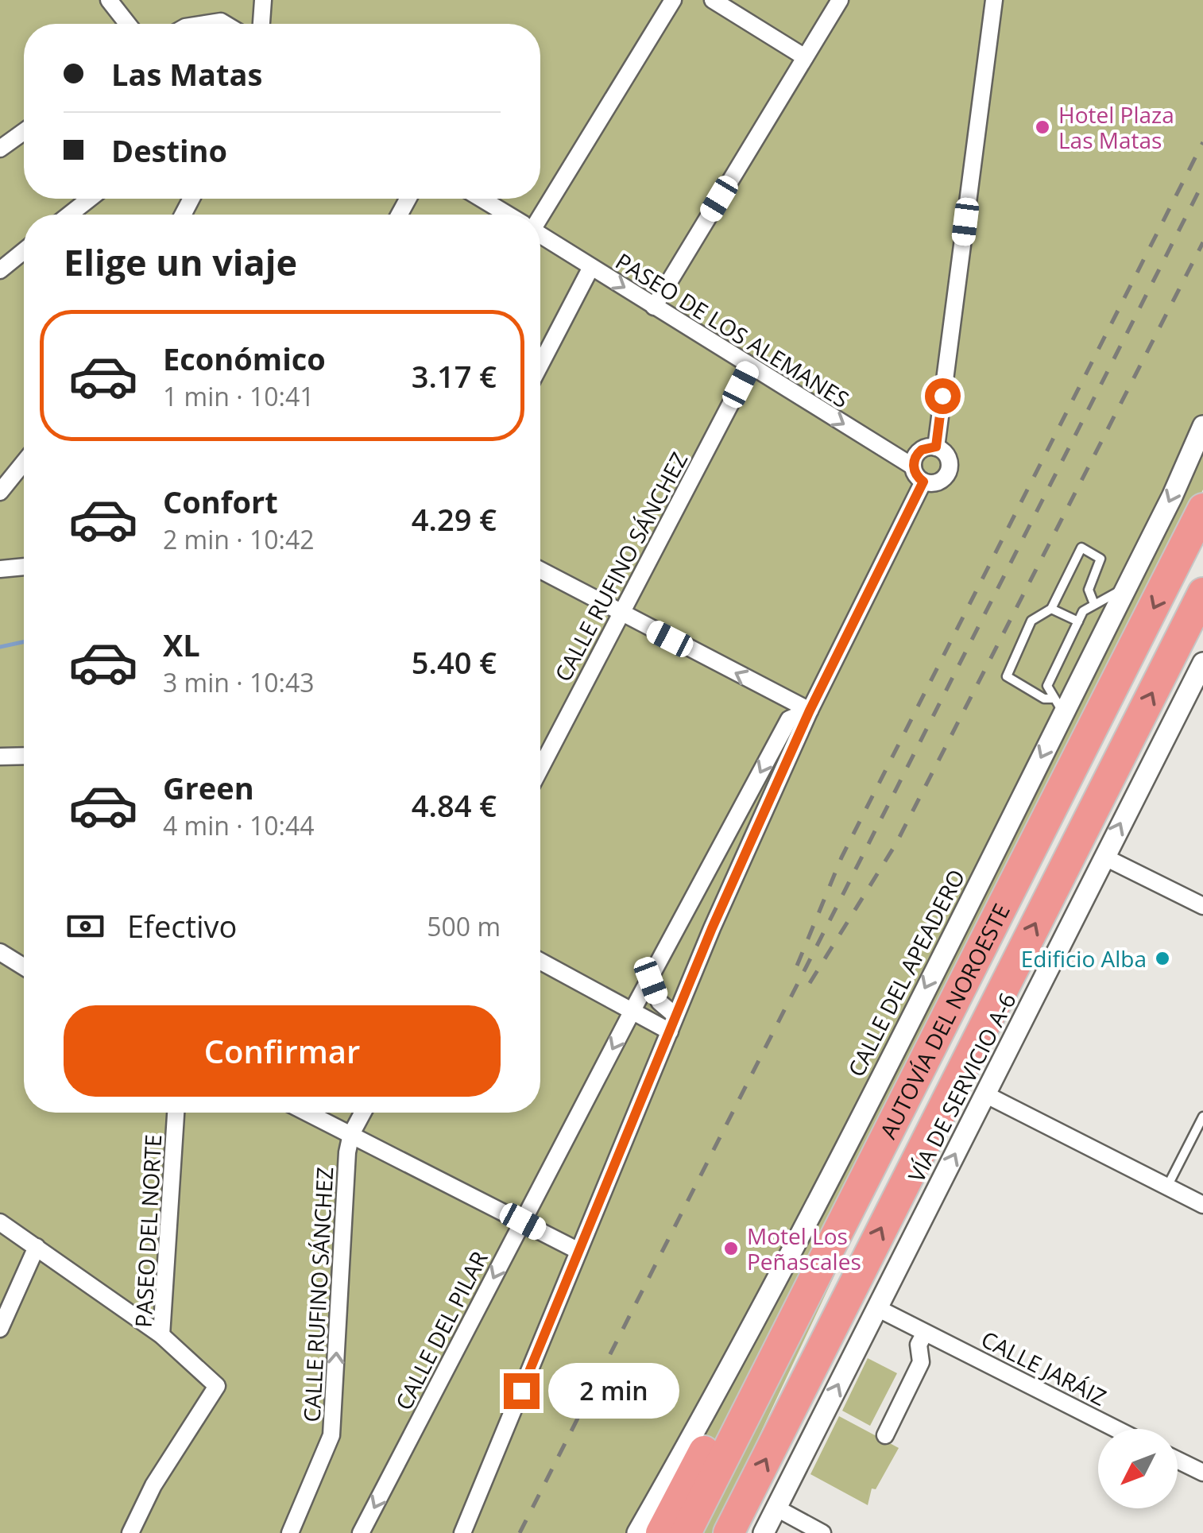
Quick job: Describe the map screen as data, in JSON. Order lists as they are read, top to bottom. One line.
{"streets":{"highway":["AUTOVÍA DEL NOROESTE"],"street":["PASEO DE LOS ALEMANES","CALLE RUFINO SÁNCHEZ","CALLE DEL APEADERO","VÍA DE SERVICIO A-6","PASEO DEL NORTE","CALLE DEL PILAR","CALLE JARÁIZ"]},"crossings":[["PASEO DE LOS ALEMANES","CALLE RUFINO SÁNCHEZ"],["VÍA DE SERVICIO A-6","CALLE JARÁIZ"]],"one_way":["PASEO DE LOS ALEMANES","CALLE RUFINO SÁNCHEZ","CALLE DEL APEADERO","VÍA DE SERVICIO A-6"],"places":["Hotel Plaza Las Matas","Edificio Alba","Motel Los Peñascales"],"north":"bottom left","page":{"banner":["Las Matas","Destino"],"heading":"Elige un viaje","list":[{"name":"Económico","note":"1 min · 10:41","value":"3.17 €"},{"name":"Confort","note":"2 min · 10:42","value":"4.29 €"},{"name":"XL","note":"3 min · 10:43","value":"5.40 €"},{"name":"Green","note":"4 min · 10:44","value":"4.84 €"}],"pay":["Efectivo","500 m"],"buttons":"Confirmar","bubble":"2 min"}}
